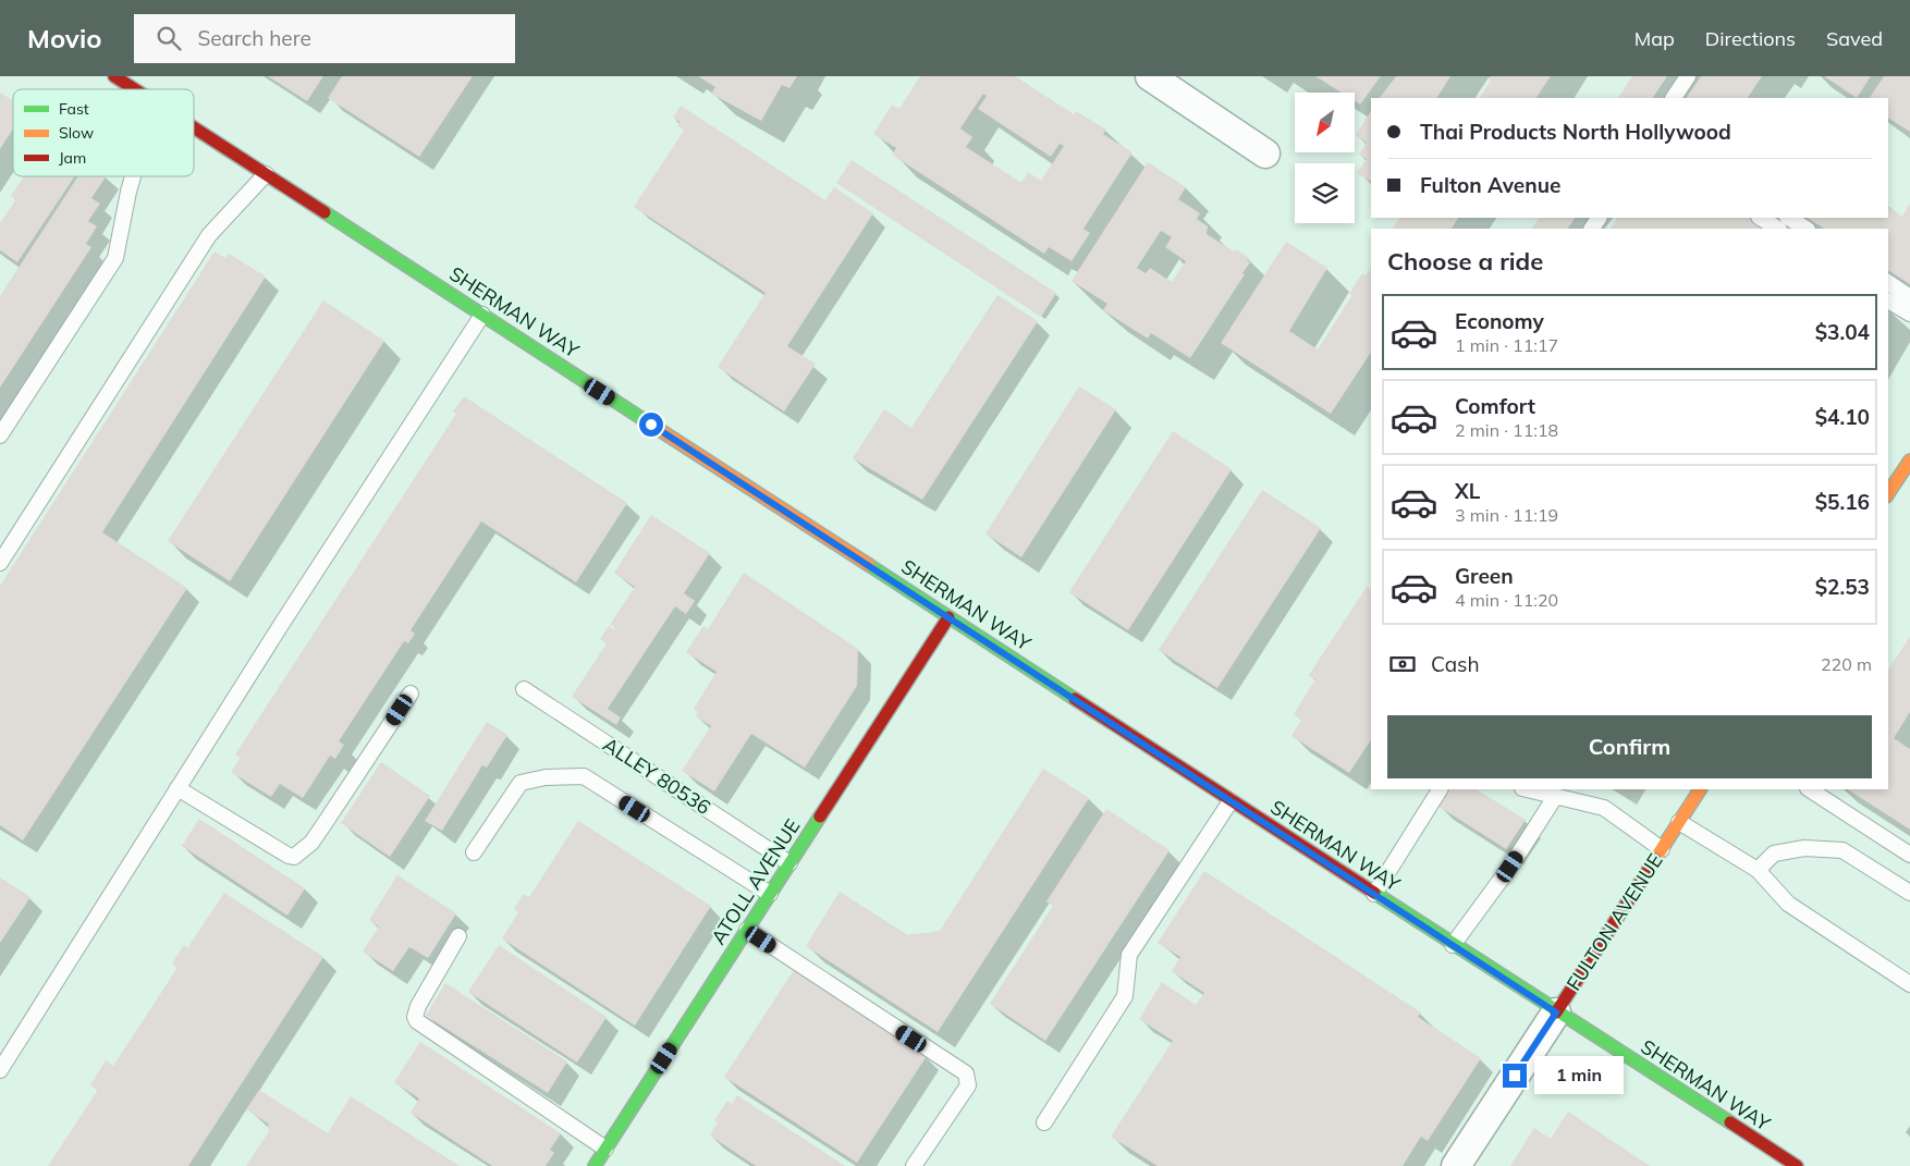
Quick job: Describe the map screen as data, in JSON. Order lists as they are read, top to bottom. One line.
{"streets":{"main road":["SHERMAN WAY","ATOLL AVENUE","FULTON AVENUE"],"lane":["ALLEY 80536"]},"crossings":[["SHERMAN WAY","ATOLL AVENUE"],["SHERMAN WAY","FULTON AVENUE"],["ALLEY 80536","ATOLL AVENUE"]],"legend":["Fast","Slow","Jam"],"north":"bottom left","page":{"header":"Movio","search":"Search here","nav":["Map","Directions","Saved"],"banner":["Thai Products North Hollywood","Fulton Avenue"],"heading":"Choose a ride","list":[{"name":"Economy","note":"1 min · 11:17","value":"$3.04"},{"name":"Comfort","note":"2 min · 11:18","value":"$4.10"},{"name":"XL","note":"3 min · 11:19","value":"$5.16"},{"name":"Green","note":"4 min · 11:20","value":"$2.53"}],"pay":["Cash","220 m"],"buttons":"Confirm","bubble":"1 min"}}
